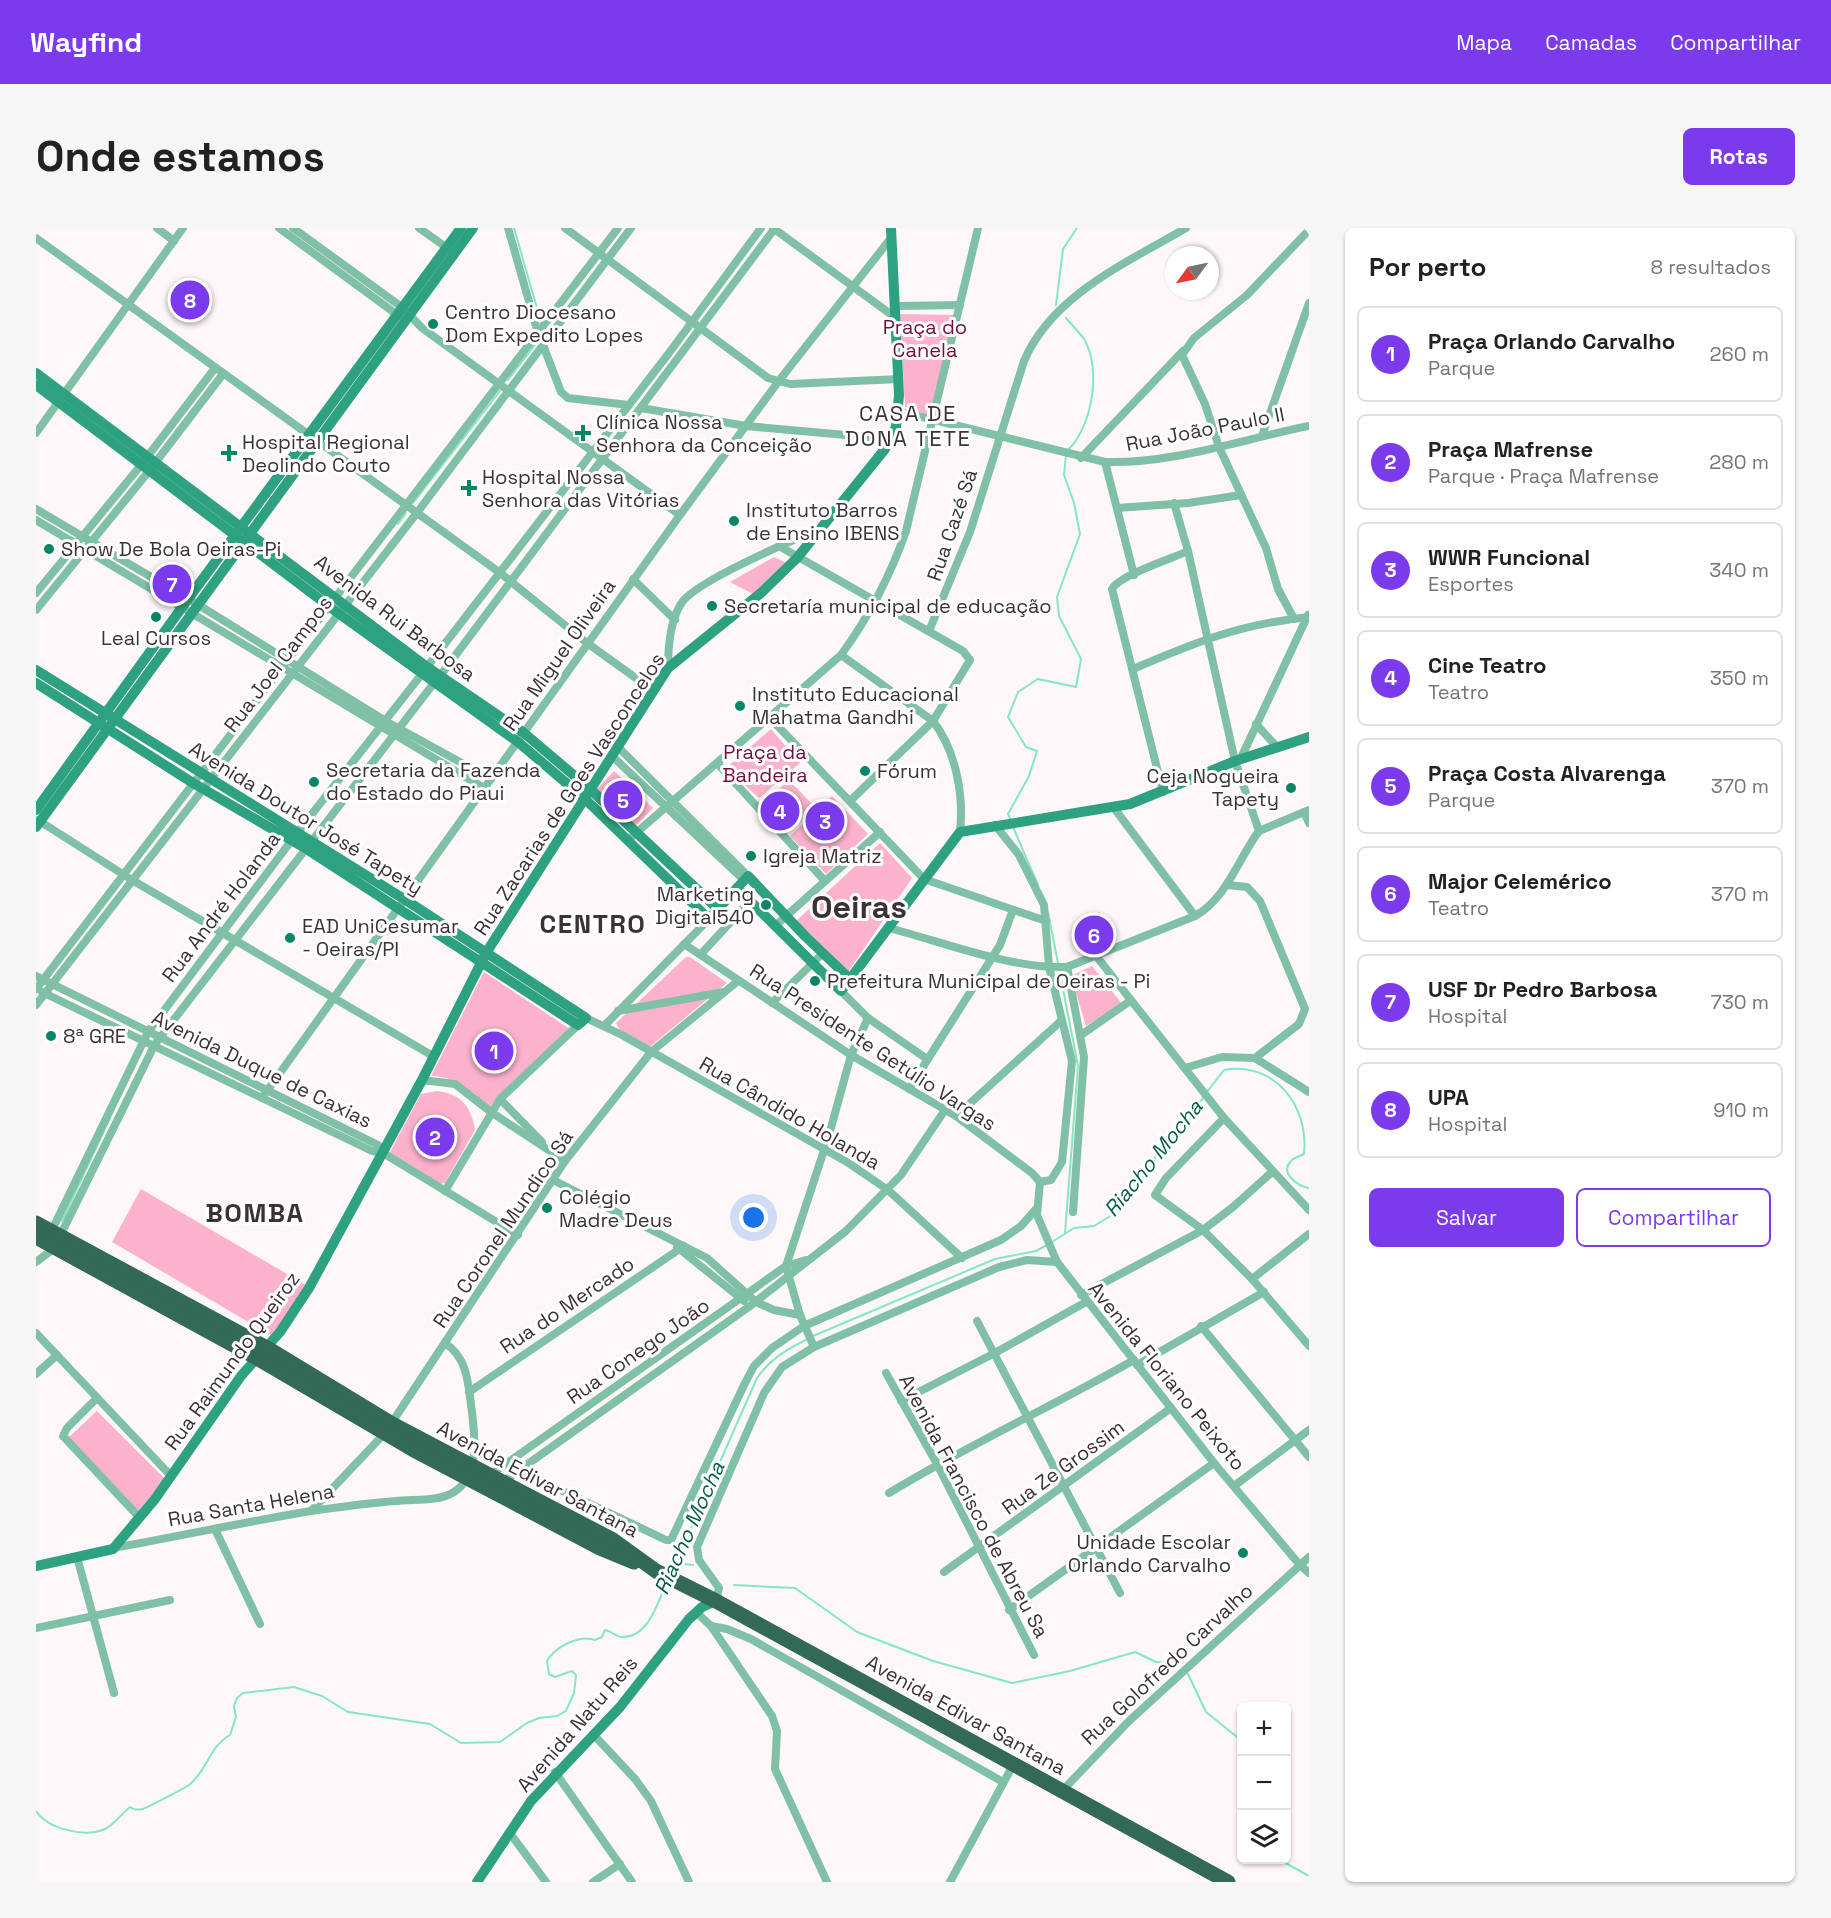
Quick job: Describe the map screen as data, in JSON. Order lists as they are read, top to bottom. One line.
{"streets":{"highway":["Avenida Edivar Santana"],"main road":["Avenida Rui Barbosa","Rua Zacarias de Goes Vasconcelos","Avenida Doutor José Tapety","Rua Raimundo Queiroz","Rua Santa Helena","Avenida Natu Reis"],"street":["Rua João Paulo II","Rua Cazé Sá","Rua Miguel Oliveira","Rua Joel Campos","Rua André Holanda","Rua Presidente Getúlio Vargas","Avenida Duque de Caxias","Rua Cândido Holanda","Rua Coronel Mundico Sá","Rua do Mercado","Rua Conego João","Avenida Floriano Peixoto","Rua Ze Grossim","Avenida Francisco de Abreu Sa","Rua Golofredo Carvalho"]},"crossings":[["Rua João Paulo II","Rua Cazé Sá"],["Avenida Rui Barbosa","Rua Miguel Oliveira"],["Avenida Rui Barbosa","Rua Joel Campos"],["Avenida Rui Barbosa","Rua Zacarias de Goes Vasconcelos"],["Avenida Rui Barbosa","Rua André Holanda"],["Rua Miguel Oliveira","Avenida Doutor José Tapety"],["Rua Miguel Oliveira","Avenida Duque de Caxias"],["Rua Joel Campos","Avenida Doutor José Tapety"],["Rua Joel Campos","Avenida Duque de Caxias"],["Rua Zacarias de Goes Vasconcelos","Avenida Doutor José Tapety"],["Rua Zacarias de Goes Vasconcelos","Avenida Duque de Caxias"],["Rua Zacarias de Goes Vasconcelos","Rua Raimundo Queiroz"],["Avenida Doutor José Tapety","Rua André Holanda"],["Avenida Doutor José Tapety","Rua Cândido Holanda"],["Rua André Holanda","Avenida Duque de Caxias"],["Rua André Holanda","Avenida Edivar Santana"],["Rua Presidente Getúlio Vargas","Rua Coronel Mundico Sá"],["Rua Presidente Getúlio Vargas","Rua Conego João"],["Rua Presidente Getúlio Vargas","Avenida Floriano Peixoto"],["Avenida Duque de Caxias","Rua Raimundo Queiroz"],["Rua Cândido Holanda","Rua Coronel Mundico Sá"],["Rua Cândido Holanda","Rua Conego João"],["Rua Coronel Mundico Sá","Avenida Edivar Santana"],["Rua Coronel Mundico Sá","Rua Santa Helena"],["Rua Conego João","Avenida Edivar Santana"],["Rua Raimundo Queiroz","Avenida Edivar Santana"],["Rua Raimundo Queiroz","Rua Santa Helena"],["Avenida Floriano Peixoto","Rua Ze Grossim"],["Avenida Floriano Peixoto","Rua Golofredo Carvalho"],["Rua Ze Grossim","Avenida Francisco de Abreu Sa"],["Avenida Edivar Santana","Rua Santa Helena"],["Avenida Edivar Santana","Rua Golofredo Carvalho"],["Avenida Edivar Santana","Avenida Natu Reis"]],"districts":["CASA DE DONA TETE","Oeiras","CENTRO","BOMBA"],"water":["Riacho Mocha"],"parks":["Praça do Canela","Praça da Bandeira"],"places":{"other":["Centro Diocesano Dom Expedito Lopes","Instituto Barros de Ensino IBENS","Show De Bola Oeiras-Pi","Secretaría municipal de educação","Leal Cursos","Instituto Educacional Mahatma Gandhi","Fórum","Secretaria da Fazenda do Estado do Piaui","Ceja Nogueira Tapety","Igreja Matriz","Marketing Digital540","EAD UniCesumar - Oeiras/PI","Prefeitura Municipal de Oeiras - Pi","8ª GRE","Colégio Madre Deus","Unidade Escolar Orlando Carvalho"],"health":["Clínica Nossa Senhora da Conceição","Hospital Regional Deolindo Couto","Hospital Nossa Senhora das Vitórias"]},"north":"bottom left","page":{"header":"Wayfind","nav":["Mapa","Camadas","Compartilhar"],"buttons":["Rotas",["Salvar","Compartilhar"]],"title":"Onde estamos","heading":["Por perto","8 resultados"],"pins":["8","7","5","4","3","6","1","2"],"list":[{"mark":"1","name":"Praça Orlando Carvalho","note":"Parque","value":"260 m"},{"mark":"2","name":"Praça Mafrense","note":"Parque · Praça Mafrense","value":"280 m"},{"mark":"3","name":"WWR Funcional","note":"Esportes","value":"340 m"},{"mark":"4","name":"Cine Teatro","note":"Teatro","value":"350 m"},{"mark":"5","name":"Praça Costa Alvarenga","note":"Parque","value":"370 m"},{"mark":"6","name":"Major Celemérico","note":"Teatro","value":"370 m"},{"mark":"7","name":"USF Dr Pedro Barbosa","note":"Hospital","value":"730 m"},{"mark":"8","name":"UPA","note":"Hospital","value":"910 m"}],"map_buttons":["+","−"]}}
